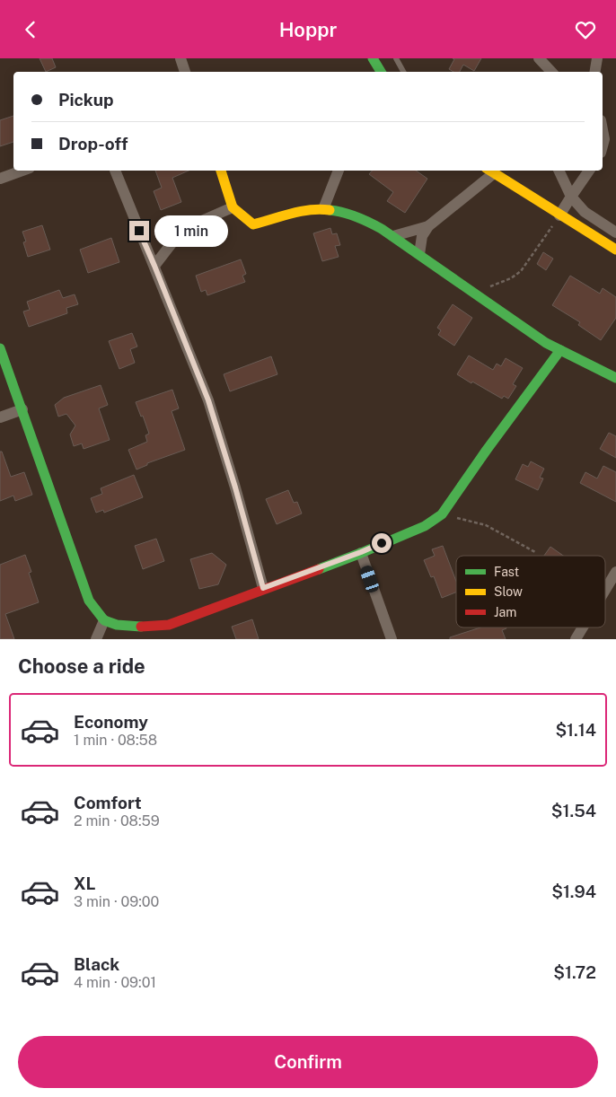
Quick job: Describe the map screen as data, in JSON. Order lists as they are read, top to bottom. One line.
{"legend":["Fast","Slow","Jam"],"page":{"header":"Hoppr","banner":["Pickup","Drop-off"],"bubble":"1 min","heading":"Choose a ride","list":[{"name":"Economy","note":"1 min · 08:58","value":"$1.14"},{"name":"Comfort","note":"2 min · 08:59","value":"$1.54"},{"name":"XL","note":"3 min · 09:00","value":"$1.94"},{"name":"Black","note":"4 min · 09:01","value":"$1.72"}],"buttons":"Confirm"}}
